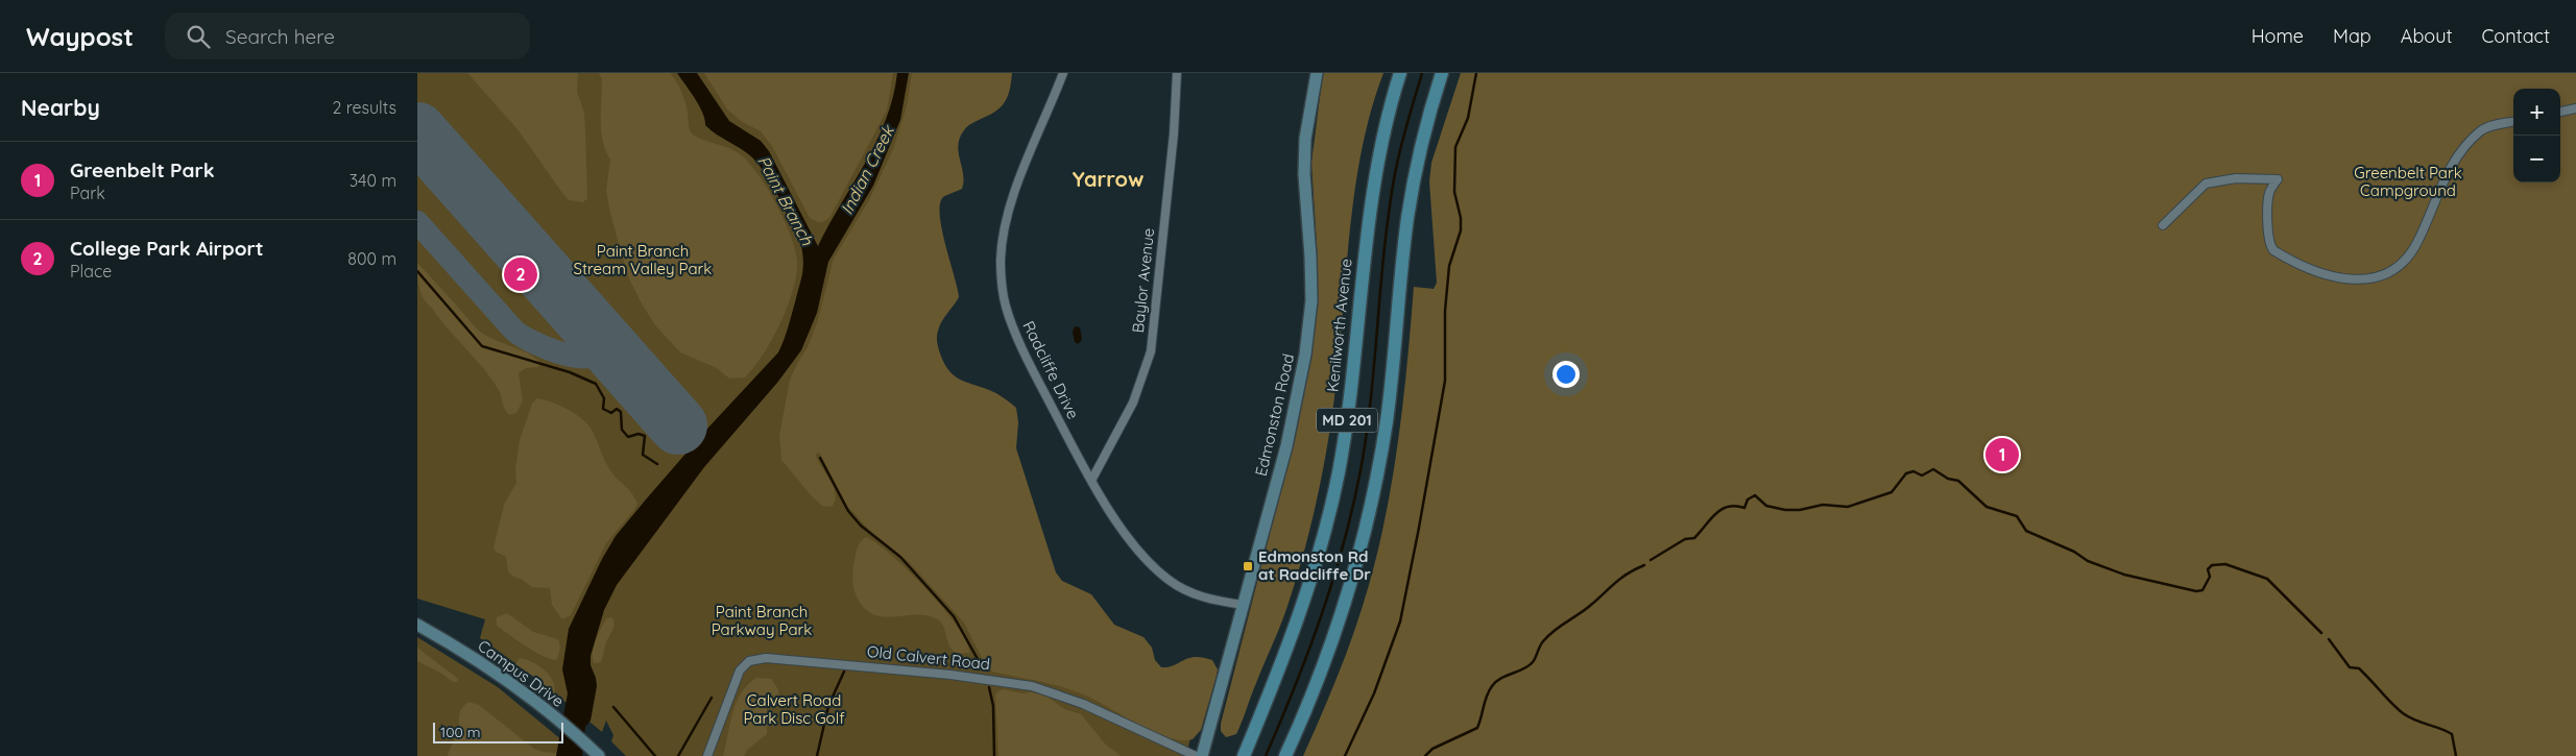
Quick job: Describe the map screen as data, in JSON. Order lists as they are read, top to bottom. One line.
{"streets":{"main road":["Kenilworth Avenue","MD 201"],"street":["Baylor Avenue","Radcliffe Drive","Edmonston Road","Old Calvert Road","Campus Drive"]},"crossings":[["Baylor Avenue","Radcliffe Drive"],["Radcliffe Drive","Edmonston Road"]],"districts":["Yarrow"],"water":["Indian Creek","Paint Branch"],"parks":["Greenbelt Park Campground","Paint Branch Stream Valley Park","Paint Branch Parkway Park","Calvert Road Park Disc Golf"],"places":{"transit":["Edmonston Rd at Radcliffe Dr"]},"scale_bar":"100 m","page":{"header":"Waypost","search":"Search here","nav":["Home","Map","About","Contact"],"heading":["Nearby","2 results"],"map_buttons":["+","−"],"list":[{"mark":"1","name":"Greenbelt Park","note":"Park","value":"340 m"},{"mark":"2","name":"College Park Airport","note":"Place","value":"800 m"}],"pins":["2","1"],"scale":"100 m"}}
